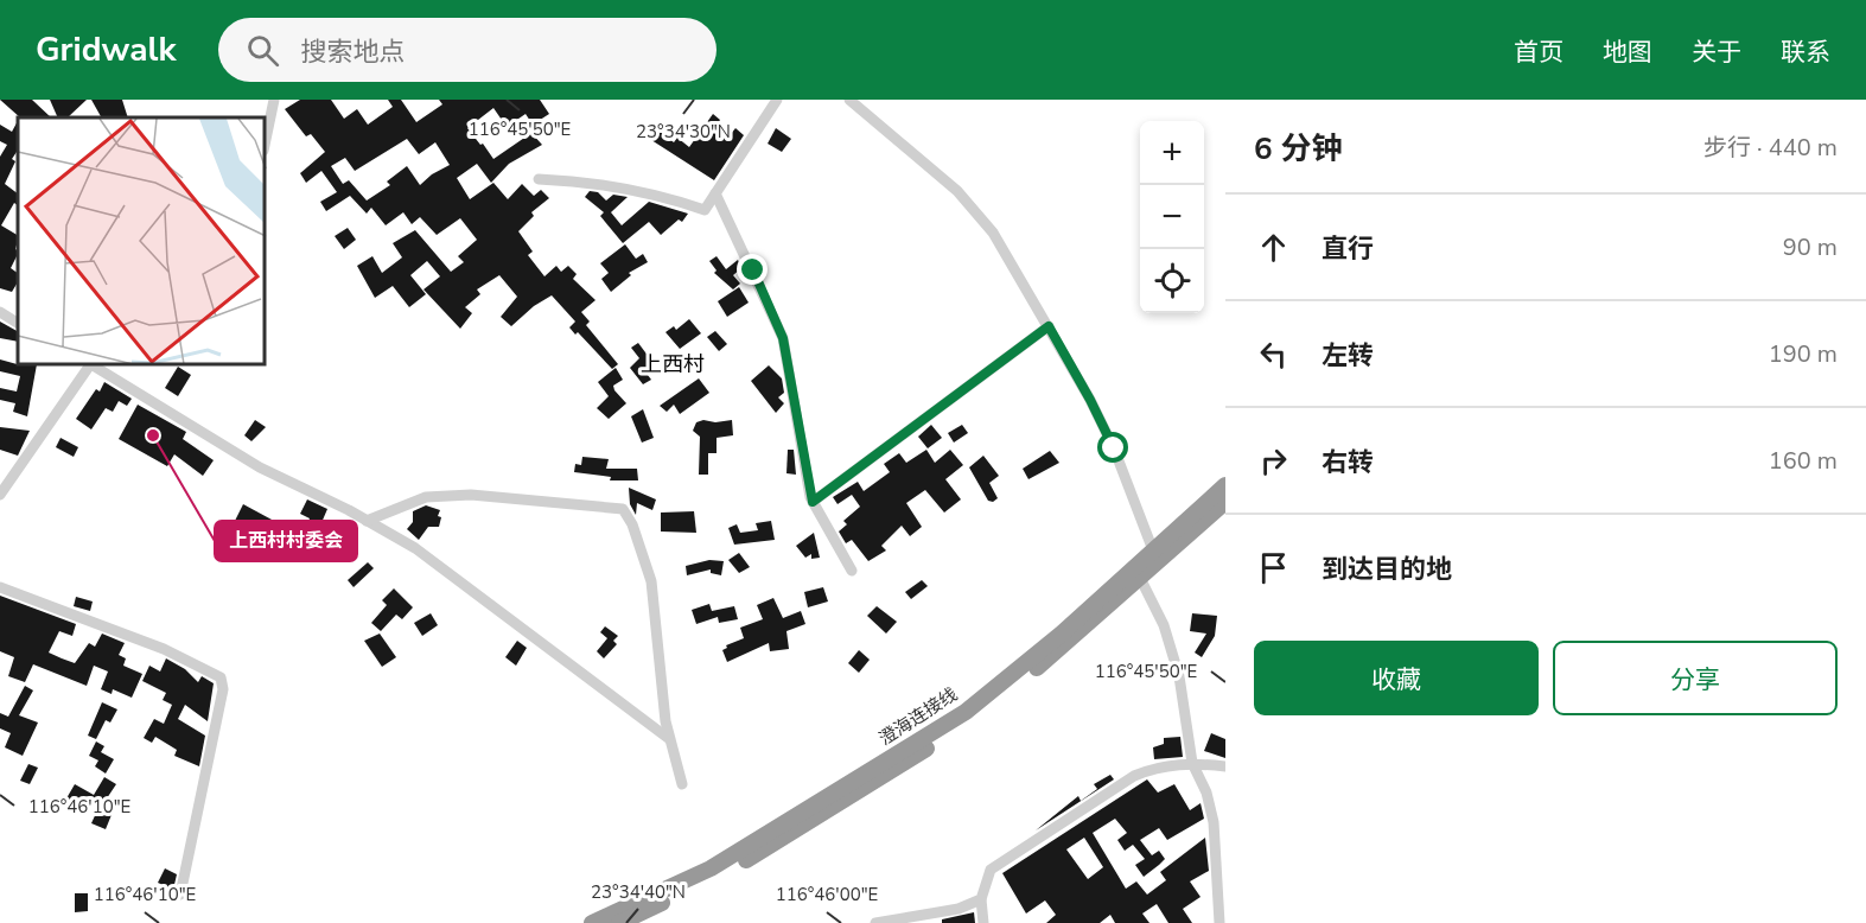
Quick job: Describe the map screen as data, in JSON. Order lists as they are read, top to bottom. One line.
{"streets":{"highway":["澄海连接线"]},"districts":["上西村"],"places":["上西村村委会"],"page":{"header":"Gridwalk","search":"搜索地点","nav":["首页","地图","关于","联系"],"heading":["6 分钟","步行 · 440 m"],"map_buttons":["+","−"],"list":[["直行","90 m"],["左转","190 m"],["右转","160 m"],"到达目的地"],"buttons":["收藏","分享"]},"coordinates":["116°45'50\"E","23°34'30\"N","116°46'10\"E","23°34'40\"N","116°46'00\"E"]}
